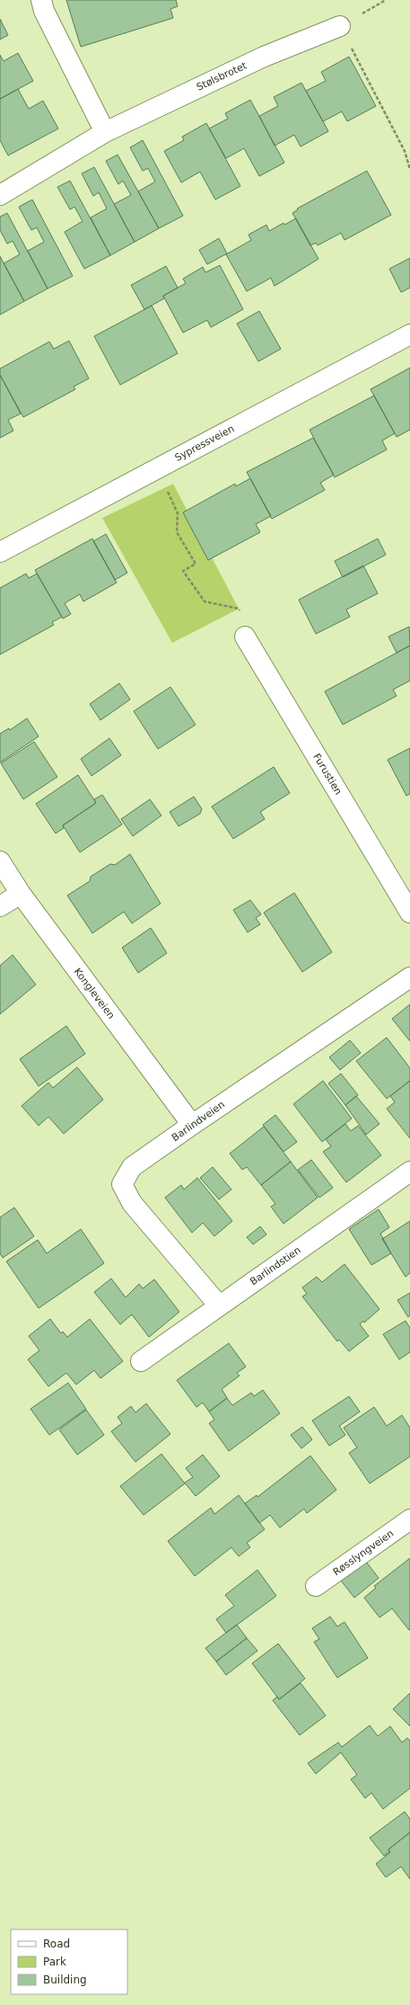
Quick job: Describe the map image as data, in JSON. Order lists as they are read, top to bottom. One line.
{"streets":{"street":["Stølsbrotet","Sypressveien","Furustien","Kongleveien","Barlindveien","Barlindstien","Røsslyngveien"]},"crossings":[["Kongleveien","Barlindveien"],["Barlindveien","Barlindstien"]],"legend":["Road","Park","Building"]}
